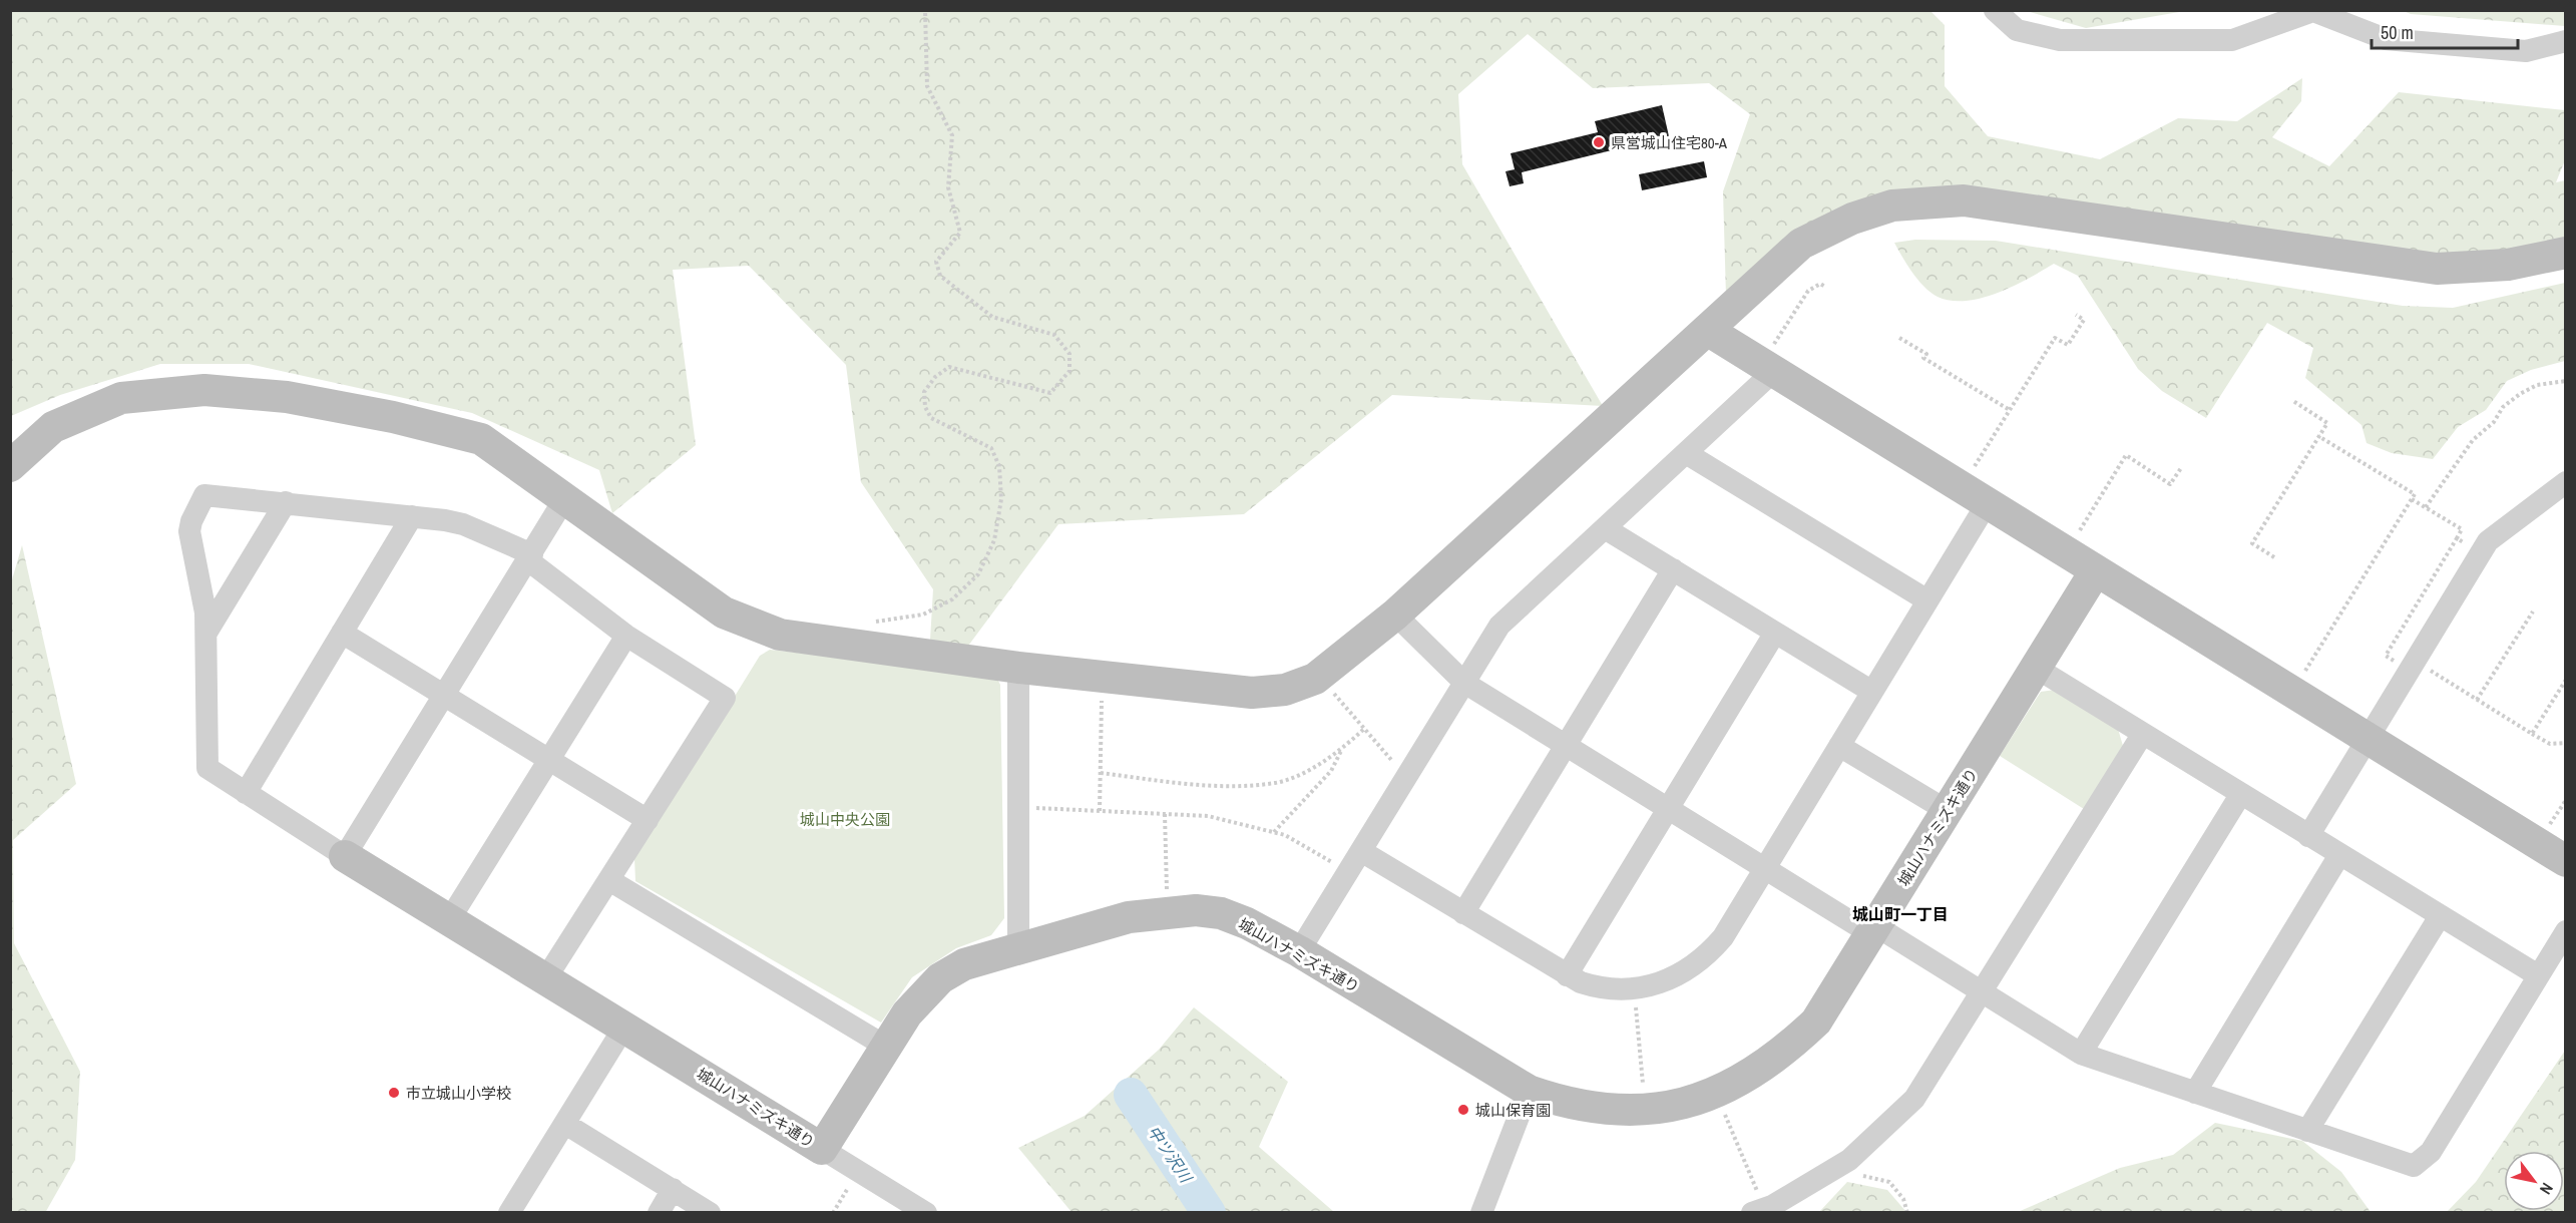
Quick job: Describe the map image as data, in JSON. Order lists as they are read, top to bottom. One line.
{"streets":{"street":["城山ハナミズキ通り"]},"districts":["城山町一丁目"],"water":["中ツ沢川"],"parks":["城山中央公園"],"places":["県営城山住宅80-A","市立城山小学校","城山保育園"],"scale_bar":"50 m","north":"bottom right"}
